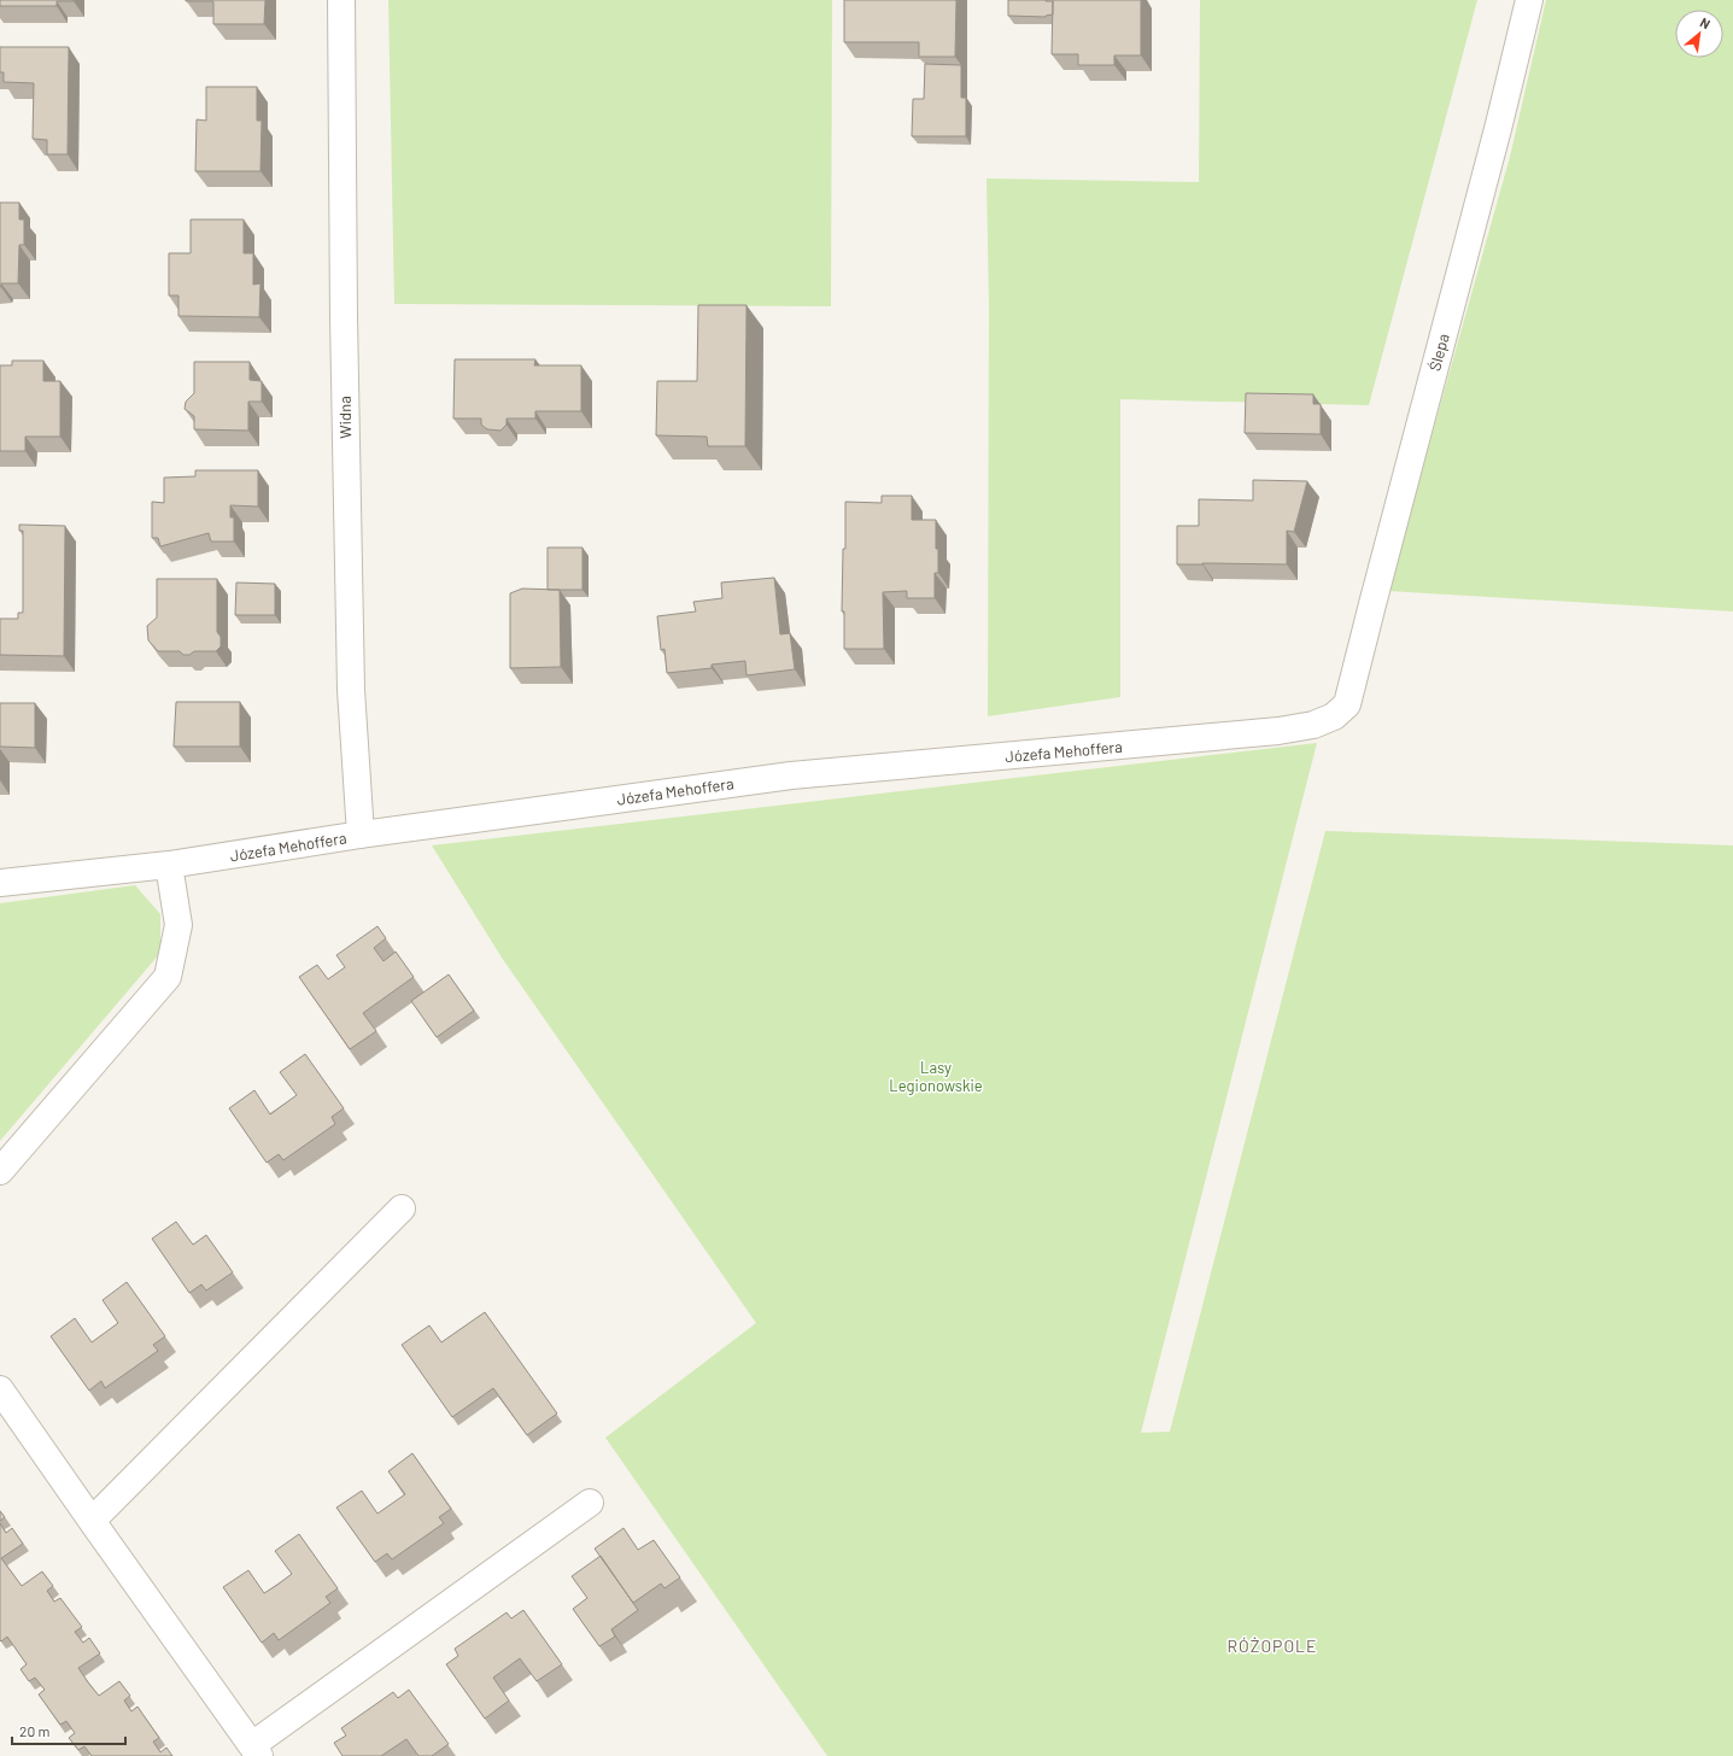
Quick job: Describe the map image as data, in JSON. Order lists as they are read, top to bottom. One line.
{"streets":{"street":["Ślepa","Widna","Józefa Mehoffera"]},"crossings":[["Ślepa","Józefa Mehoffera"],["Widna","Józefa Mehoffera"]],"districts":["RÓŻOPOLE"],"parks":["Lasy Legionowskie"],"scale_bar":"20 m","north":"top right"}
